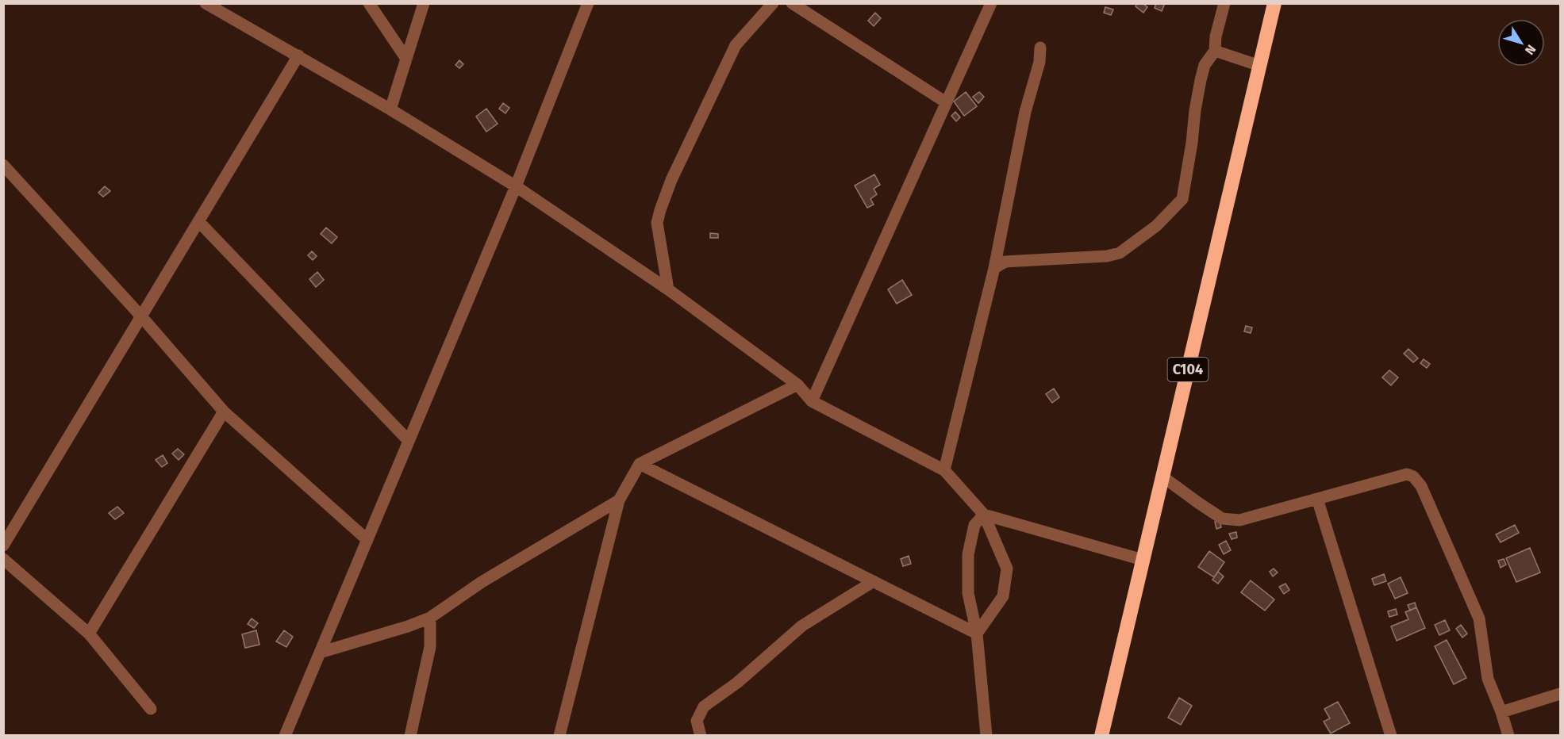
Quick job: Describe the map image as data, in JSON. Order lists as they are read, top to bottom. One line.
{"streets":{"highway":["C104"]},"north":"bottom right"}
